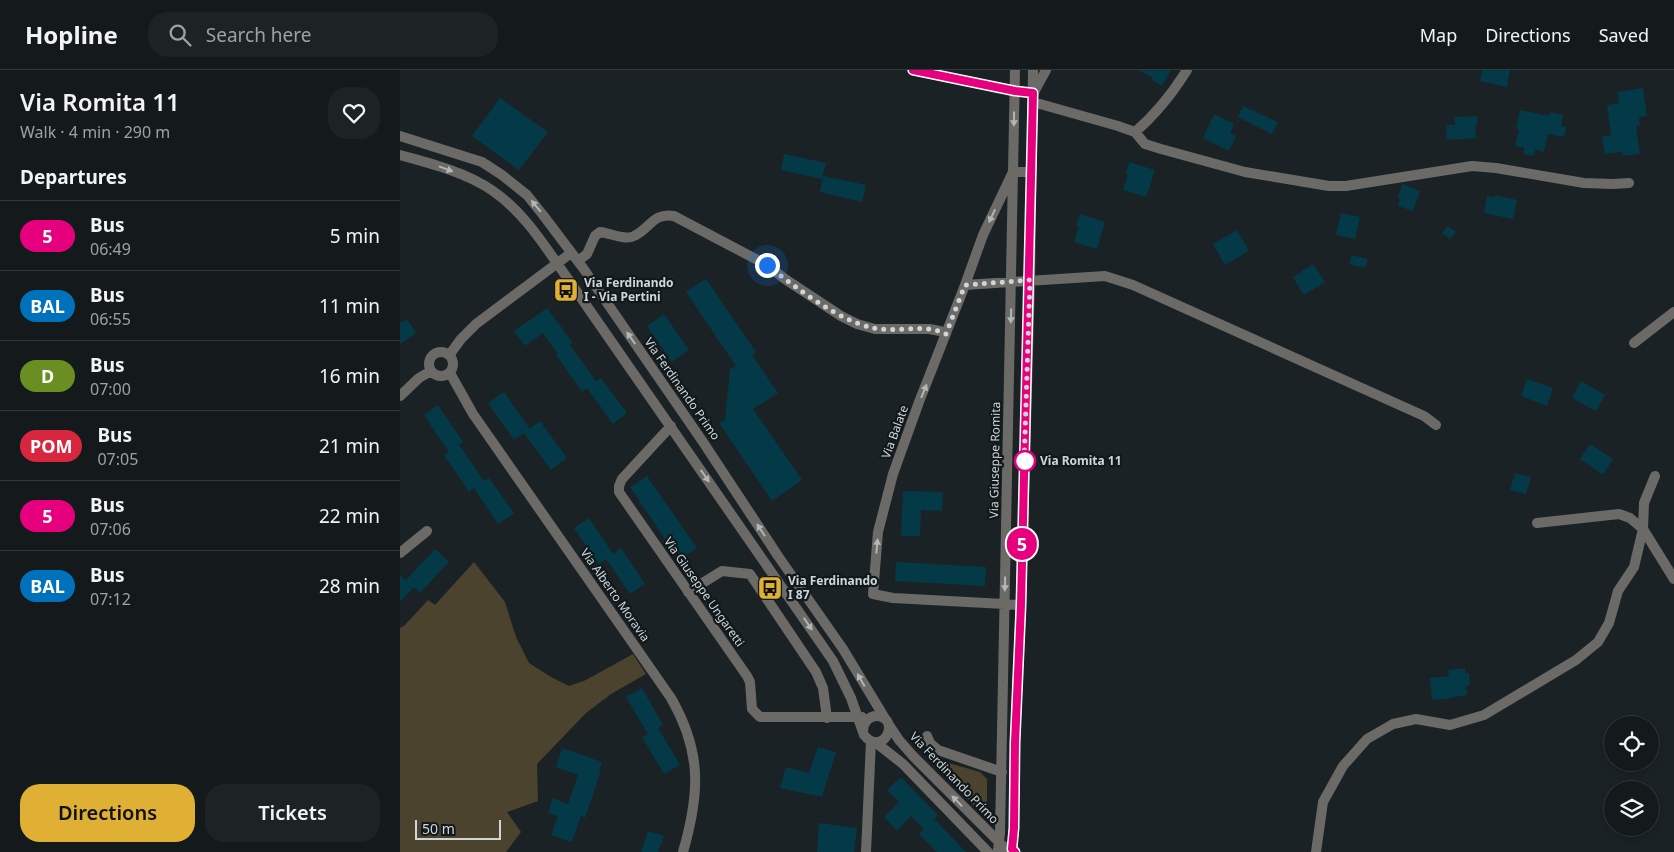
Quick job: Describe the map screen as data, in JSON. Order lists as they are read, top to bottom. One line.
{"streets":{"street":["Via Ferdinando Primo","Via Balate","Via Giuseppe Romita","Via Giuseppe Ungaretti","Via Alberto Moravia"]},"crossings":[["Via Ferdinando Primo","Via Giuseppe Romita"],["Via Balate","Via Giuseppe Romita"]],"places":{"bus stop":["Via Ferdinando I - Via Pertini","Via Ferdinando I 87"],"other":["Via Romita 11"]},"lines":["bus line 5"],"scale_bar":"50 m","page":{"header":"Hopline","search":"Search here","nav":["Map","Directions","Saved"],"heading":[["Via Romita 11","Walk · 4 min · 290 m"],"Departures"],"on_map":"5","list":[{"mark":"5","name":"Bus","note":"06:49","value":"5 min"},{"mark":"BAL","name":"Bus","note":"06:55","value":"11 min"},{"mark":"D","name":"Bus","note":"07:00","value":"16 min"},{"mark":"POM","name":"Bus","note":"07:05","value":"21 min"},{"mark":"5","name":"Bus","note":"07:06","value":"22 min"},{"mark":"BAL","name":"Bus","note":"07:12","value":"28 min"}],"buttons":["Directions","Tickets"],"scale":"50 m"}}
